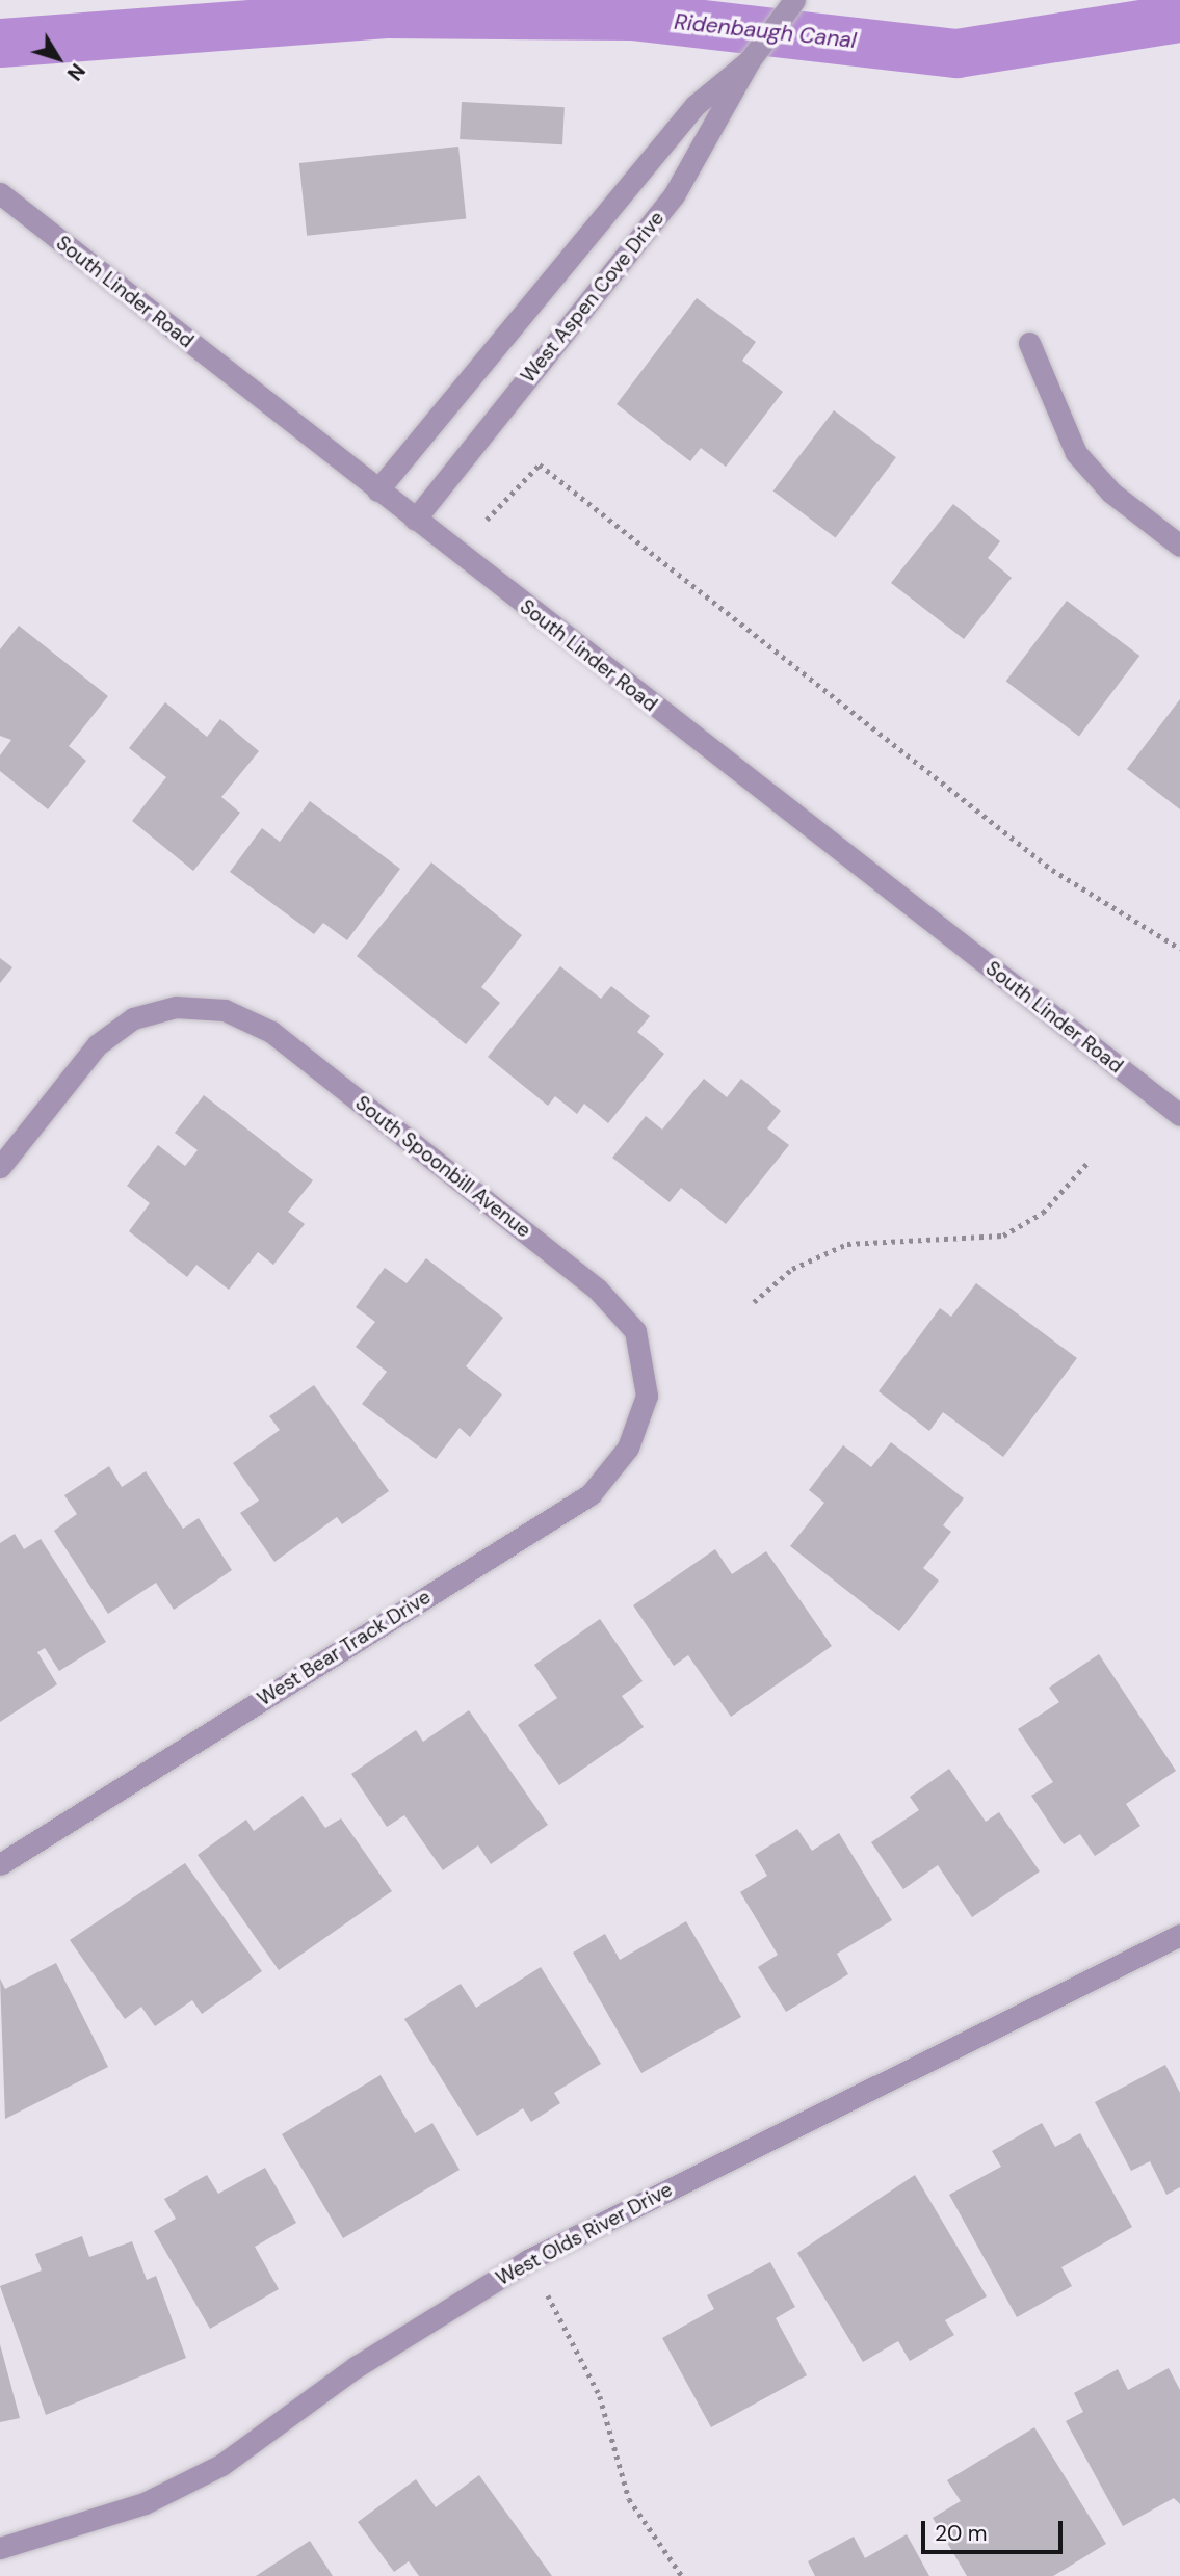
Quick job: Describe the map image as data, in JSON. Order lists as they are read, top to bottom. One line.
{"streets":{"street":["South Linder Road","West Aspen Cove Drive","South Spoonbill Avenue","West Bear Track Drive","West Olds River Drive"]},"crossings":[["South Linder Road","West Aspen Cove Drive"],["South Spoonbill Avenue","West Bear Track Drive"]],"water":["Ridenbaugh Canal"],"scale_bar":"20 m","north":"bottom right"}
